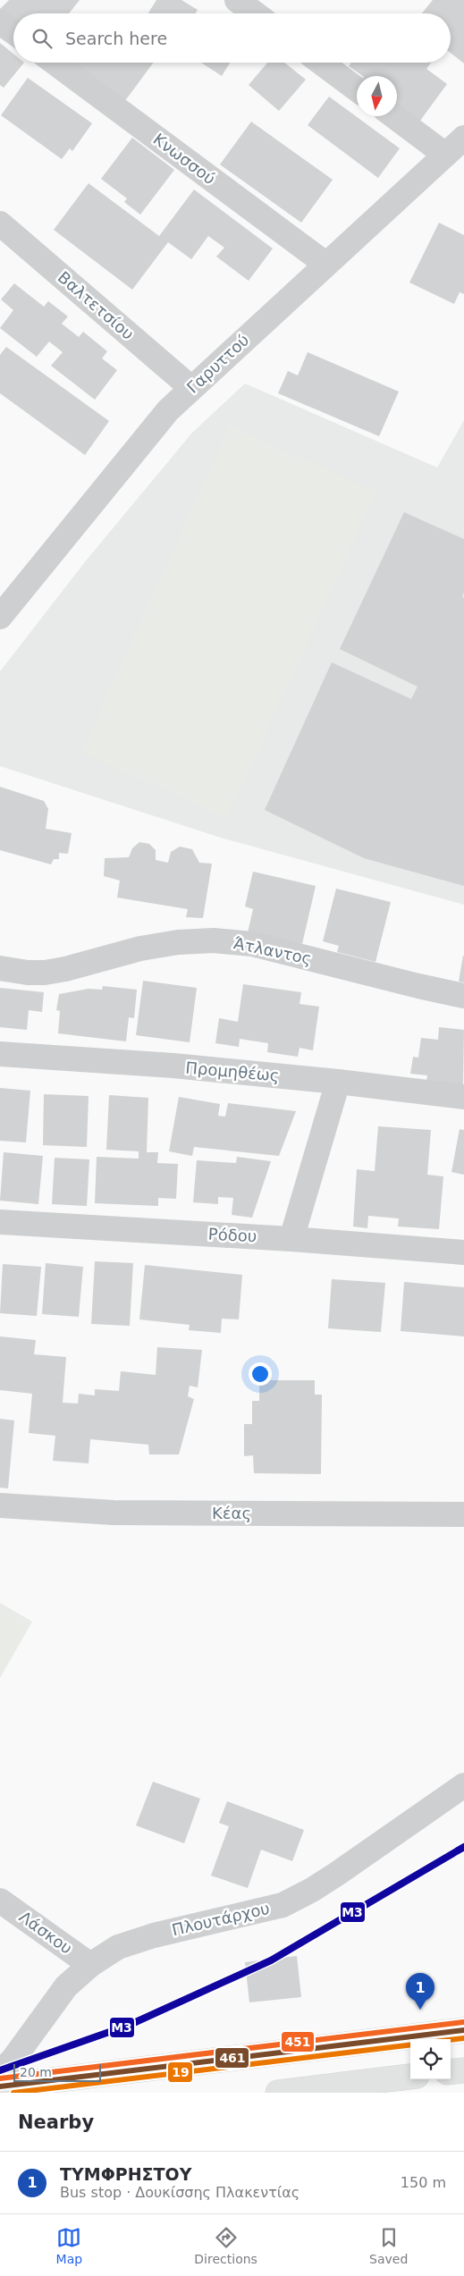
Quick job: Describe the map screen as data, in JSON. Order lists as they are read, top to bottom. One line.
{"streets":{"street":["Κνωσσού","Βαλτετσίου","Γαρυττού","Άτλαντος","Προμηθέως","Ρόδου","Κέας","Πλουτάρχου","Λάσκου"]},"crossings":[["Κνωσσού","Γαρυττού"],["Βαλτετσίου","Γαρυττού"],["Πλουτάρχου","Λάσκου"]],"lines":["transit line Μ3","transit line 451","transit line 461","transit line 19"],"scale_bar":"20 m","north":"bottom","page":{"search":"Search here","pins":"1","scale":"20 m","heading":"Nearby","list":[{"mark":"1","name":"ΤΥΜΦΡΗΣΤΟΥ","note":"Bus stop · Δουκίσσης Πλακεντίας","value":"150 m"}],"nav":["Map","Directions","Saved"]}}
